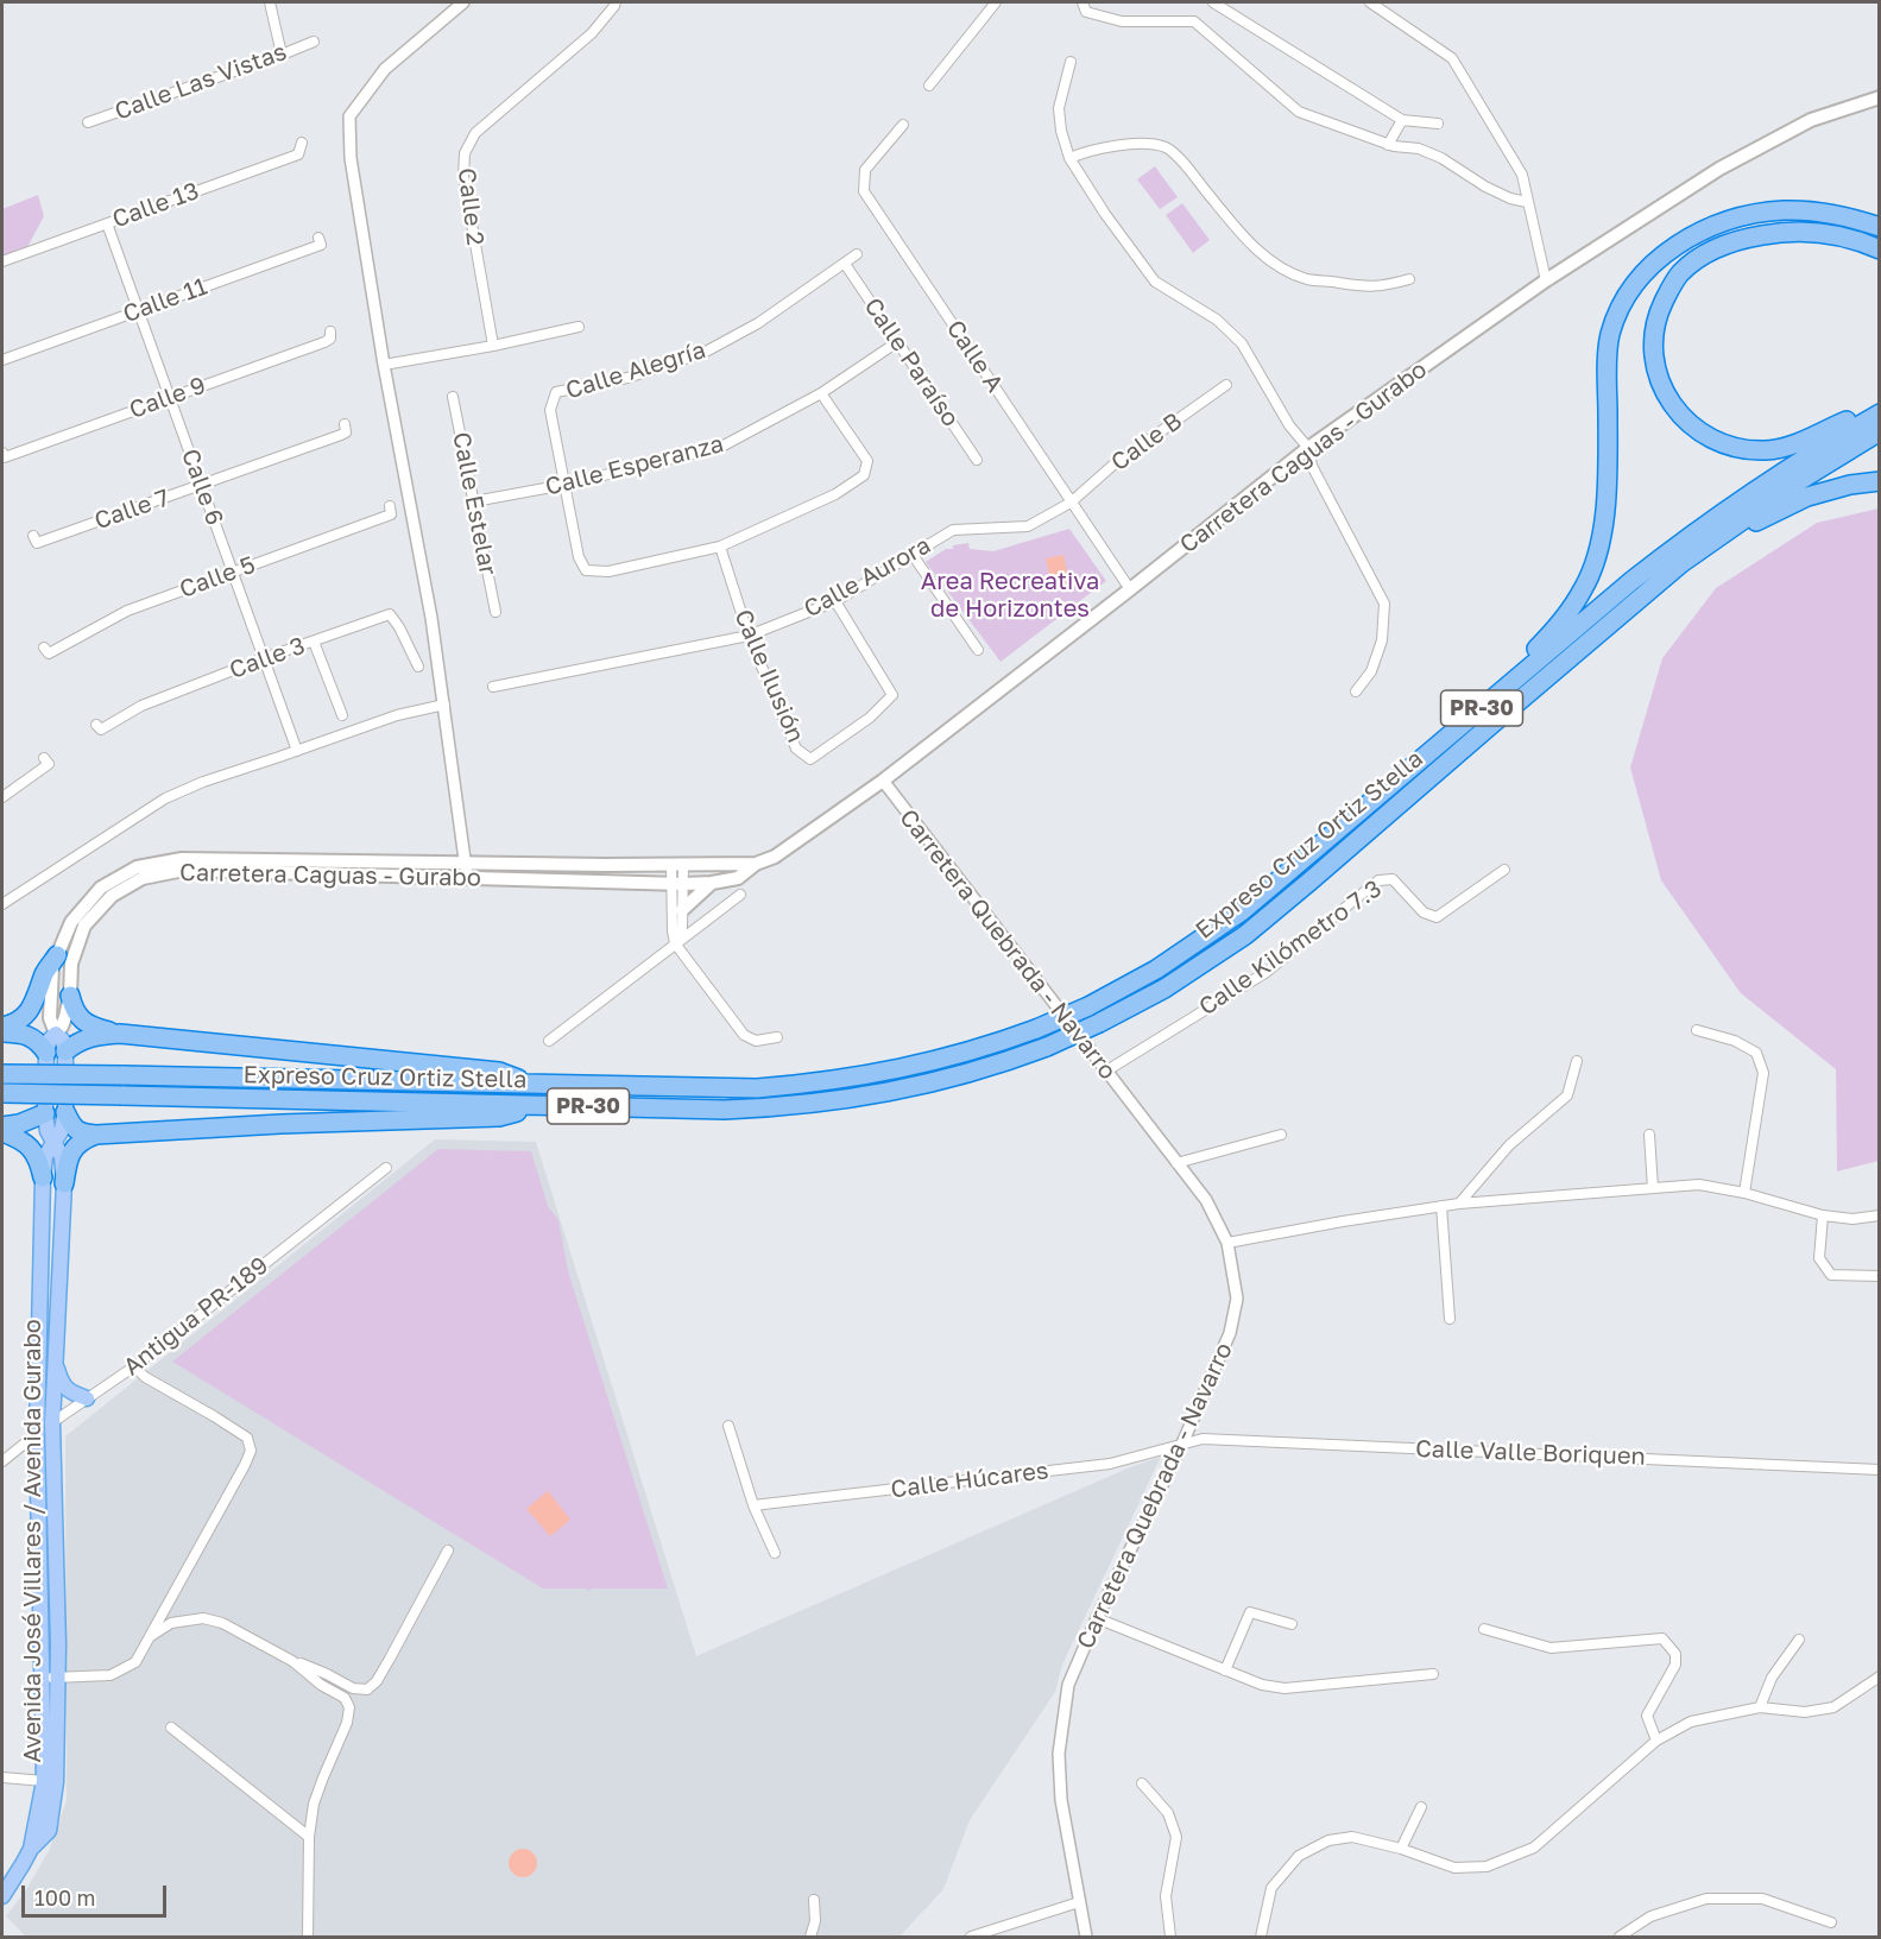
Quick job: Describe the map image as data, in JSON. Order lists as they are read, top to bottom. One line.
{"streets":{"highway":["PR-30","Expreso Cruz Ortiz Stella"],"main road":["Carretera Caguas - Gurabo","Avenida José Villares / Avenida Gurabo"],"street":["Calle Las Vistas","Calle 13","Calle 2","Calle 11","Calle A","Calle Paraíso","Calle Alegría","Calle 9","Calle B","Calle Esperanza","Calle 6","Calle Estelar","Calle 7","Calle 5","Calle Aurora","Calle 3","Calle Ilusión","Carretera Quebrada - Navarro","Calle Kilómetro 7.3","Antigua PR-189","Calle Valle Boriquen","Calle Húcares"]},"crossings":[["Calle 13","Calle 6"],["Calle 11","Calle 6"],["Calle A","Calle B"],["Calle A","Carretera Caguas - Gurabo"],["Calle A","Calle Aurora"],["Calle Paraíso","Calle Alegría"],["Calle Paraíso","Calle Esperanza"],["Calle Alegría","Calle Esperanza"],["Calle Alegría","Calle Ilusión"],["Calle 9","Calle 6"],["Calle B","Calle Aurora"],["Carretera Caguas - Gurabo","Carretera Quebrada - Navarro"],["Carretera Caguas - Gurabo","Avenida José Villares / Avenida Gurabo"],["Calle Esperanza","Calle Estelar"],["Calle 6","Calle 7"],["Calle 6","Calle 5"],["Calle 6","Calle 3"],["Calle Aurora","Calle Ilusión"],["Carretera Quebrada - Navarro","Calle Kilómetro 7.3"],["Carretera Quebrada - Navarro","Calle Valle Boriquen"],["Carretera Quebrada - Navarro","Calle Húcares"],["Antigua PR-189","Avenida José Villares / Avenida Gurabo"],["Calle Valle Boriquen","Calle Húcares"]],"parks":["Area Recreativa de Horizontes"],"scale_bar":"100 m"}
